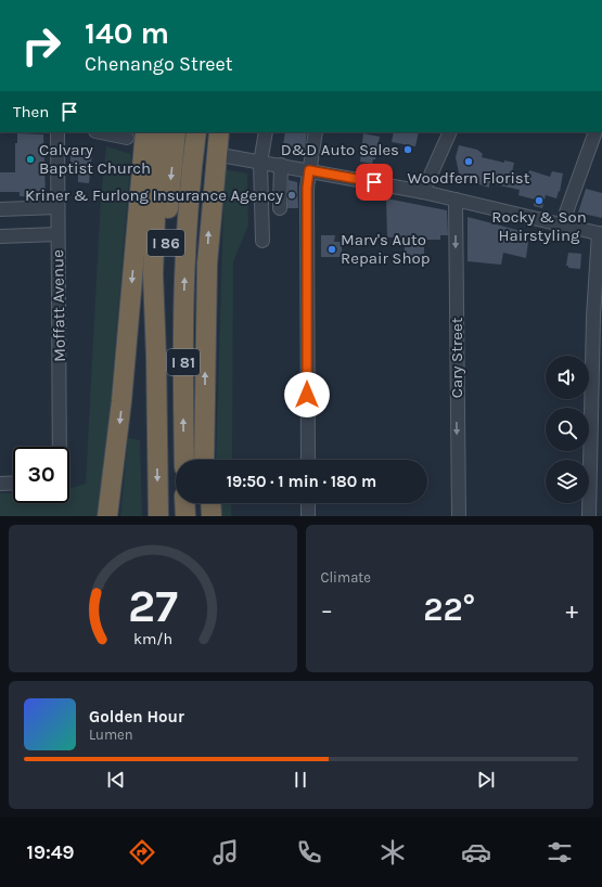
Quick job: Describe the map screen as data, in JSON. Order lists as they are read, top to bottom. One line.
{"streets":{"highway":["I 86","I 81"],"street":["Moffatt Avenue","Cary Street"]},"crossings":[["I 86","I 81"]],"one_way":["Cary Street"],"places":["D&D Auto Sales","Calvary Baptist Church","Woodfern Florist","Kriner & Furlong Insurance Agency","Rocky & Son Hairstyling","Marv's Auto Repair Shop"],"page":{"turn":["140 m","Chenango Street"],"then":"Then","limit":"30","trip":"19:50 · 1 min · 180 m","tile":"Climate","heat":["−","22°","+"],"song":["Golden Hour","Lumen"],"tabs":"19:49","gauge":["27","km/h"]}}
